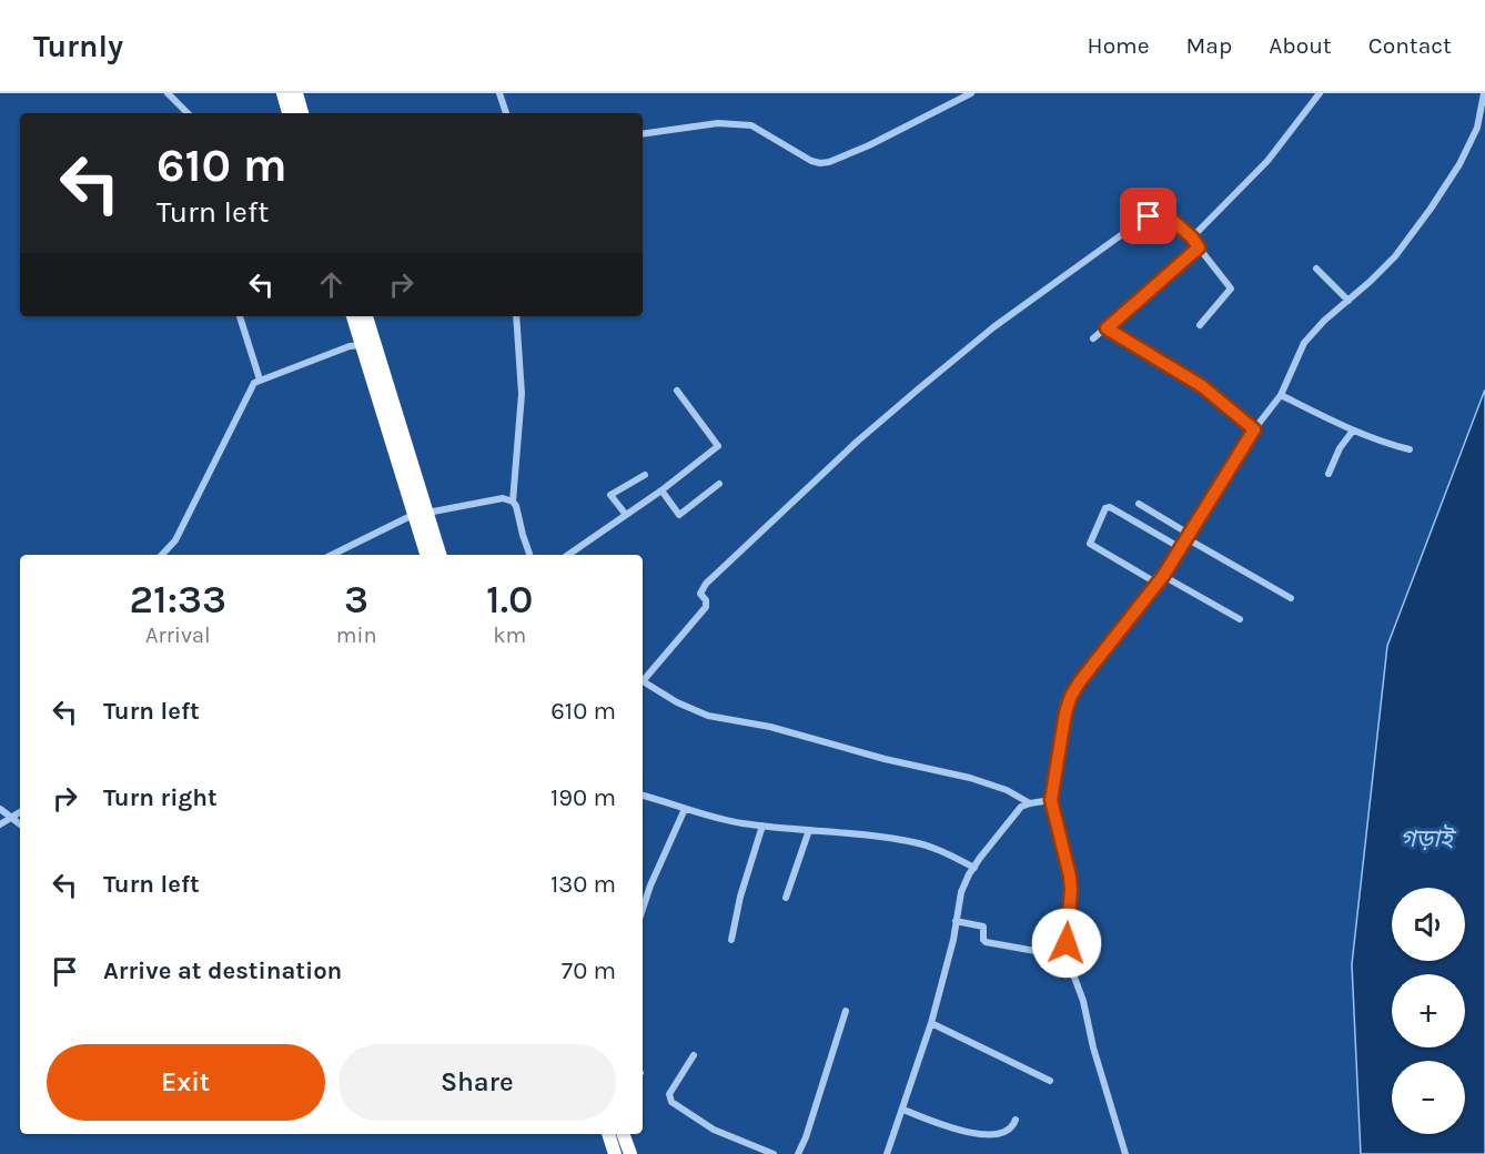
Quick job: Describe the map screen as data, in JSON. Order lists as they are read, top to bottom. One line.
{"water":["গড়াই"],"page":{"header":"Turnly","nav":["Home","Map","About","Contact"],"turn":["610 m","Turn left"],"eta":["21:33","Arrival","3","min","1.0","km"],"list":[{"name":"Turn left","value":"610 m"},{"name":"Turn right","value":"190 m"},{"name":"Turn left","value":"130 m"},{"name":"Arrive at destination","value":"70 m"}],"map_buttons":["+","−"],"buttons":["Exit","Share"]}}
